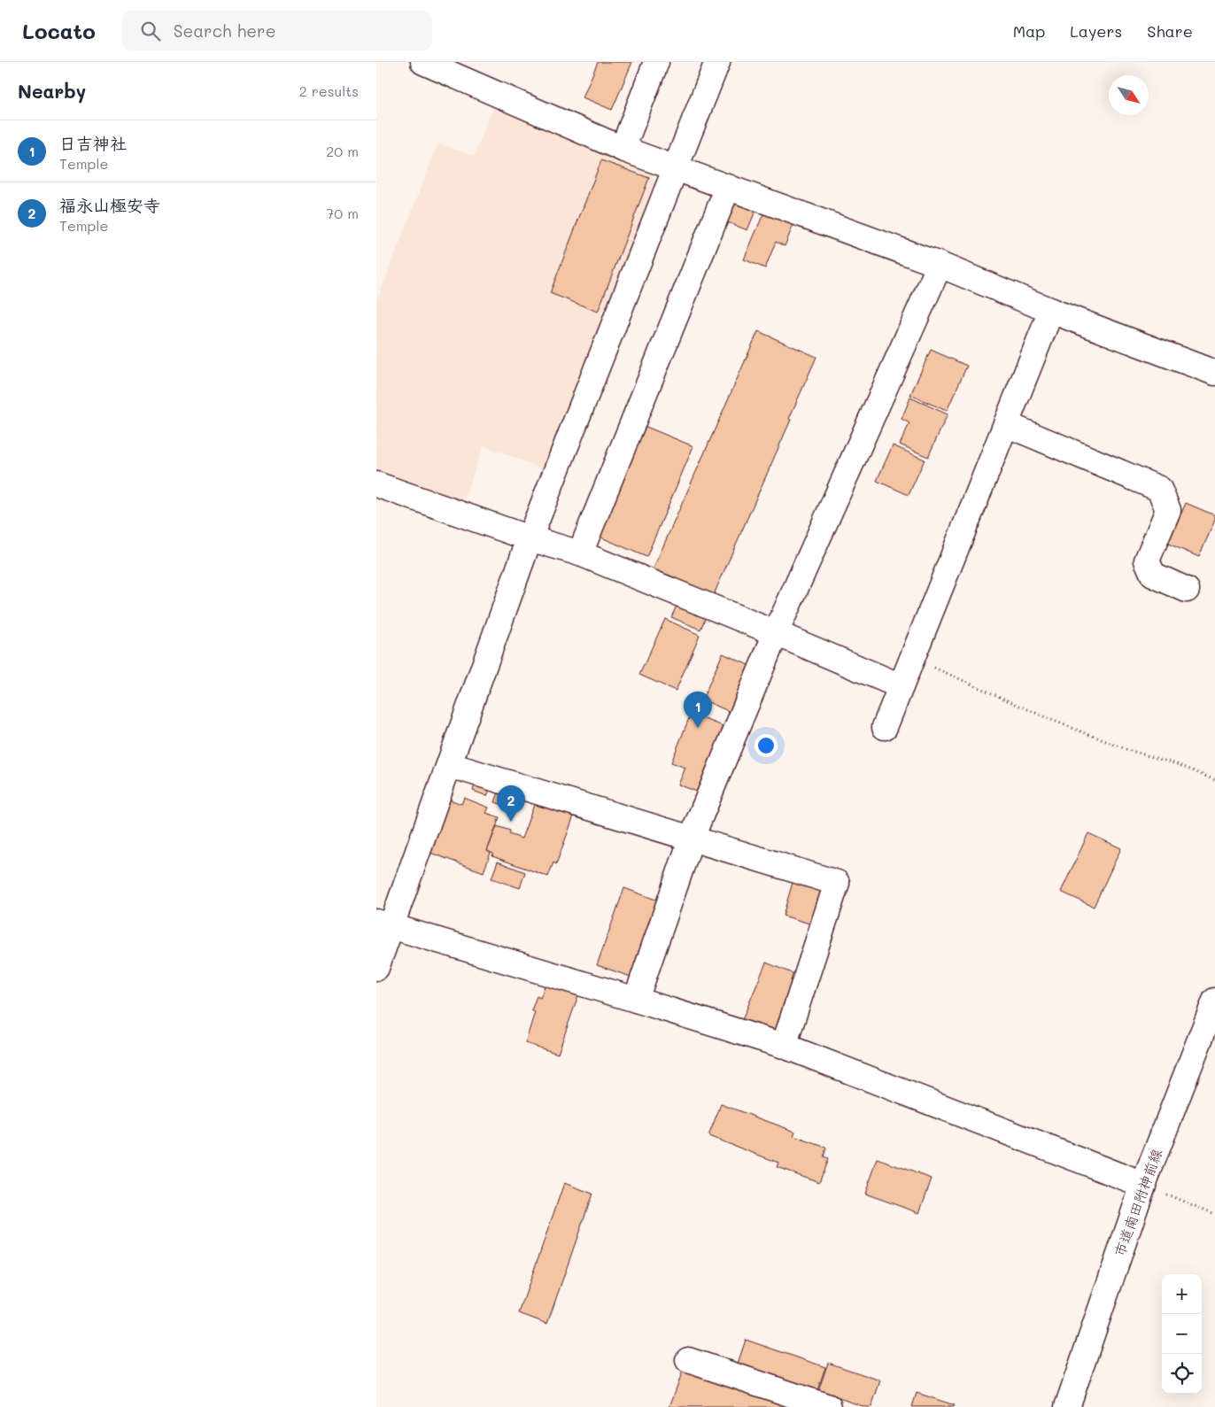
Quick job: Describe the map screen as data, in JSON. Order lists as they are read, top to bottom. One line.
{"streets":{"street":["市道南田附神前線"]},"north":"bottom right","page":{"header":"Locato","search":"Search here","nav":["Map","Layers","Share"],"heading":["Nearby","2 results"],"list":[{"mark":"1","name":"日吉神社","note":"Temple","value":"20 m"},{"mark":"2","name":"福永山極安寺","note":"Temple","value":"70 m"}],"pins":["1","2"],"map_buttons":["+","−"]}}
